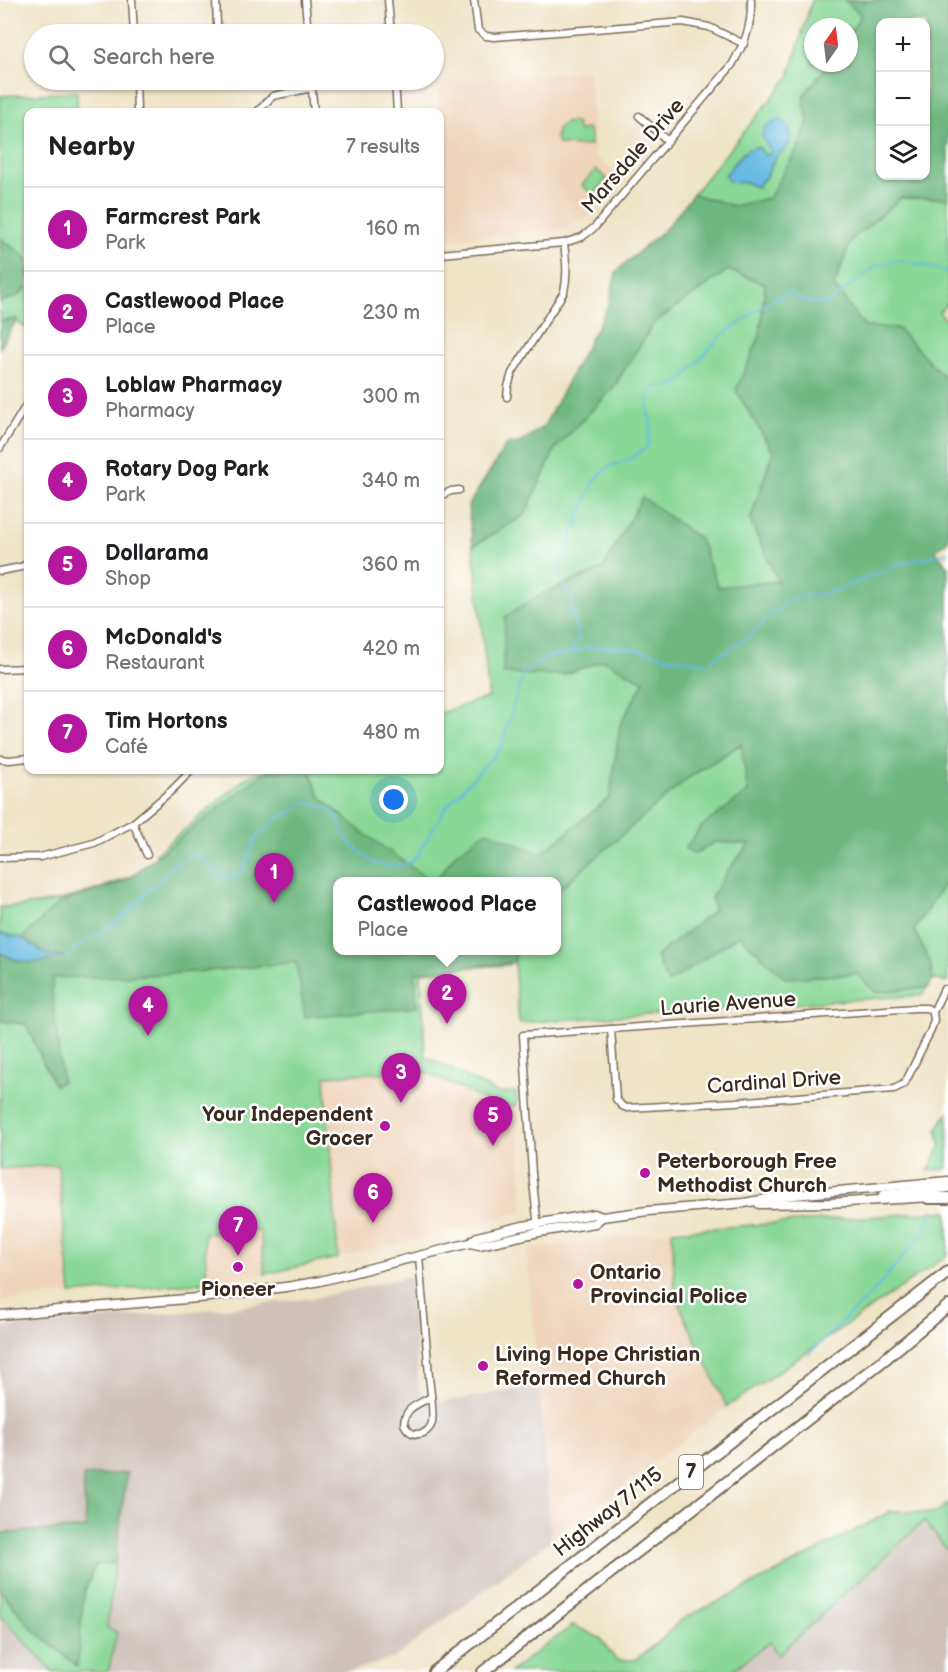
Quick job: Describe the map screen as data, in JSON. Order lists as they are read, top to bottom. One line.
{"streets":{"highway":["7","Highway 7/115"],"street":["Marsdale Drive","Laurie Avenue","Cardinal Drive"]},"crossings":[["Laurie Avenue","Cardinal Drive"]],"places":["Your Independent Grocer","Peterborough Free Methodist Church","Pioneer","Ontario Provincial Police","Living Hope Christian Reformed Church"],"north":"top","page":{"map_buttons":["+","−"],"search":"Search here","heading":["Nearby","7 results"],"list":[{"mark":"1","name":"Farmcrest Park","note":"Park","value":"160 m"},{"mark":"2","name":"Castlewood Place","note":"Place","value":"230 m"},{"mark":"3","name":"Loblaw Pharmacy","note":"Pharmacy","value":"300 m"},{"mark":"4","name":"Rotary Dog Park","note":"Park","value":"340 m"},{"mark":"5","name":"Dollarama","note":"Shop","value":"360 m"},{"mark":"6","name":"McDonald's","note":"Restaurant","value":"420 m"},{"mark":"7","name":"Tim Hortons","note":"Café","value":"480 m"}],"pins":["1","2","4","3","5","6","7"],"popup":["Castlewood Place","Place"]}}
